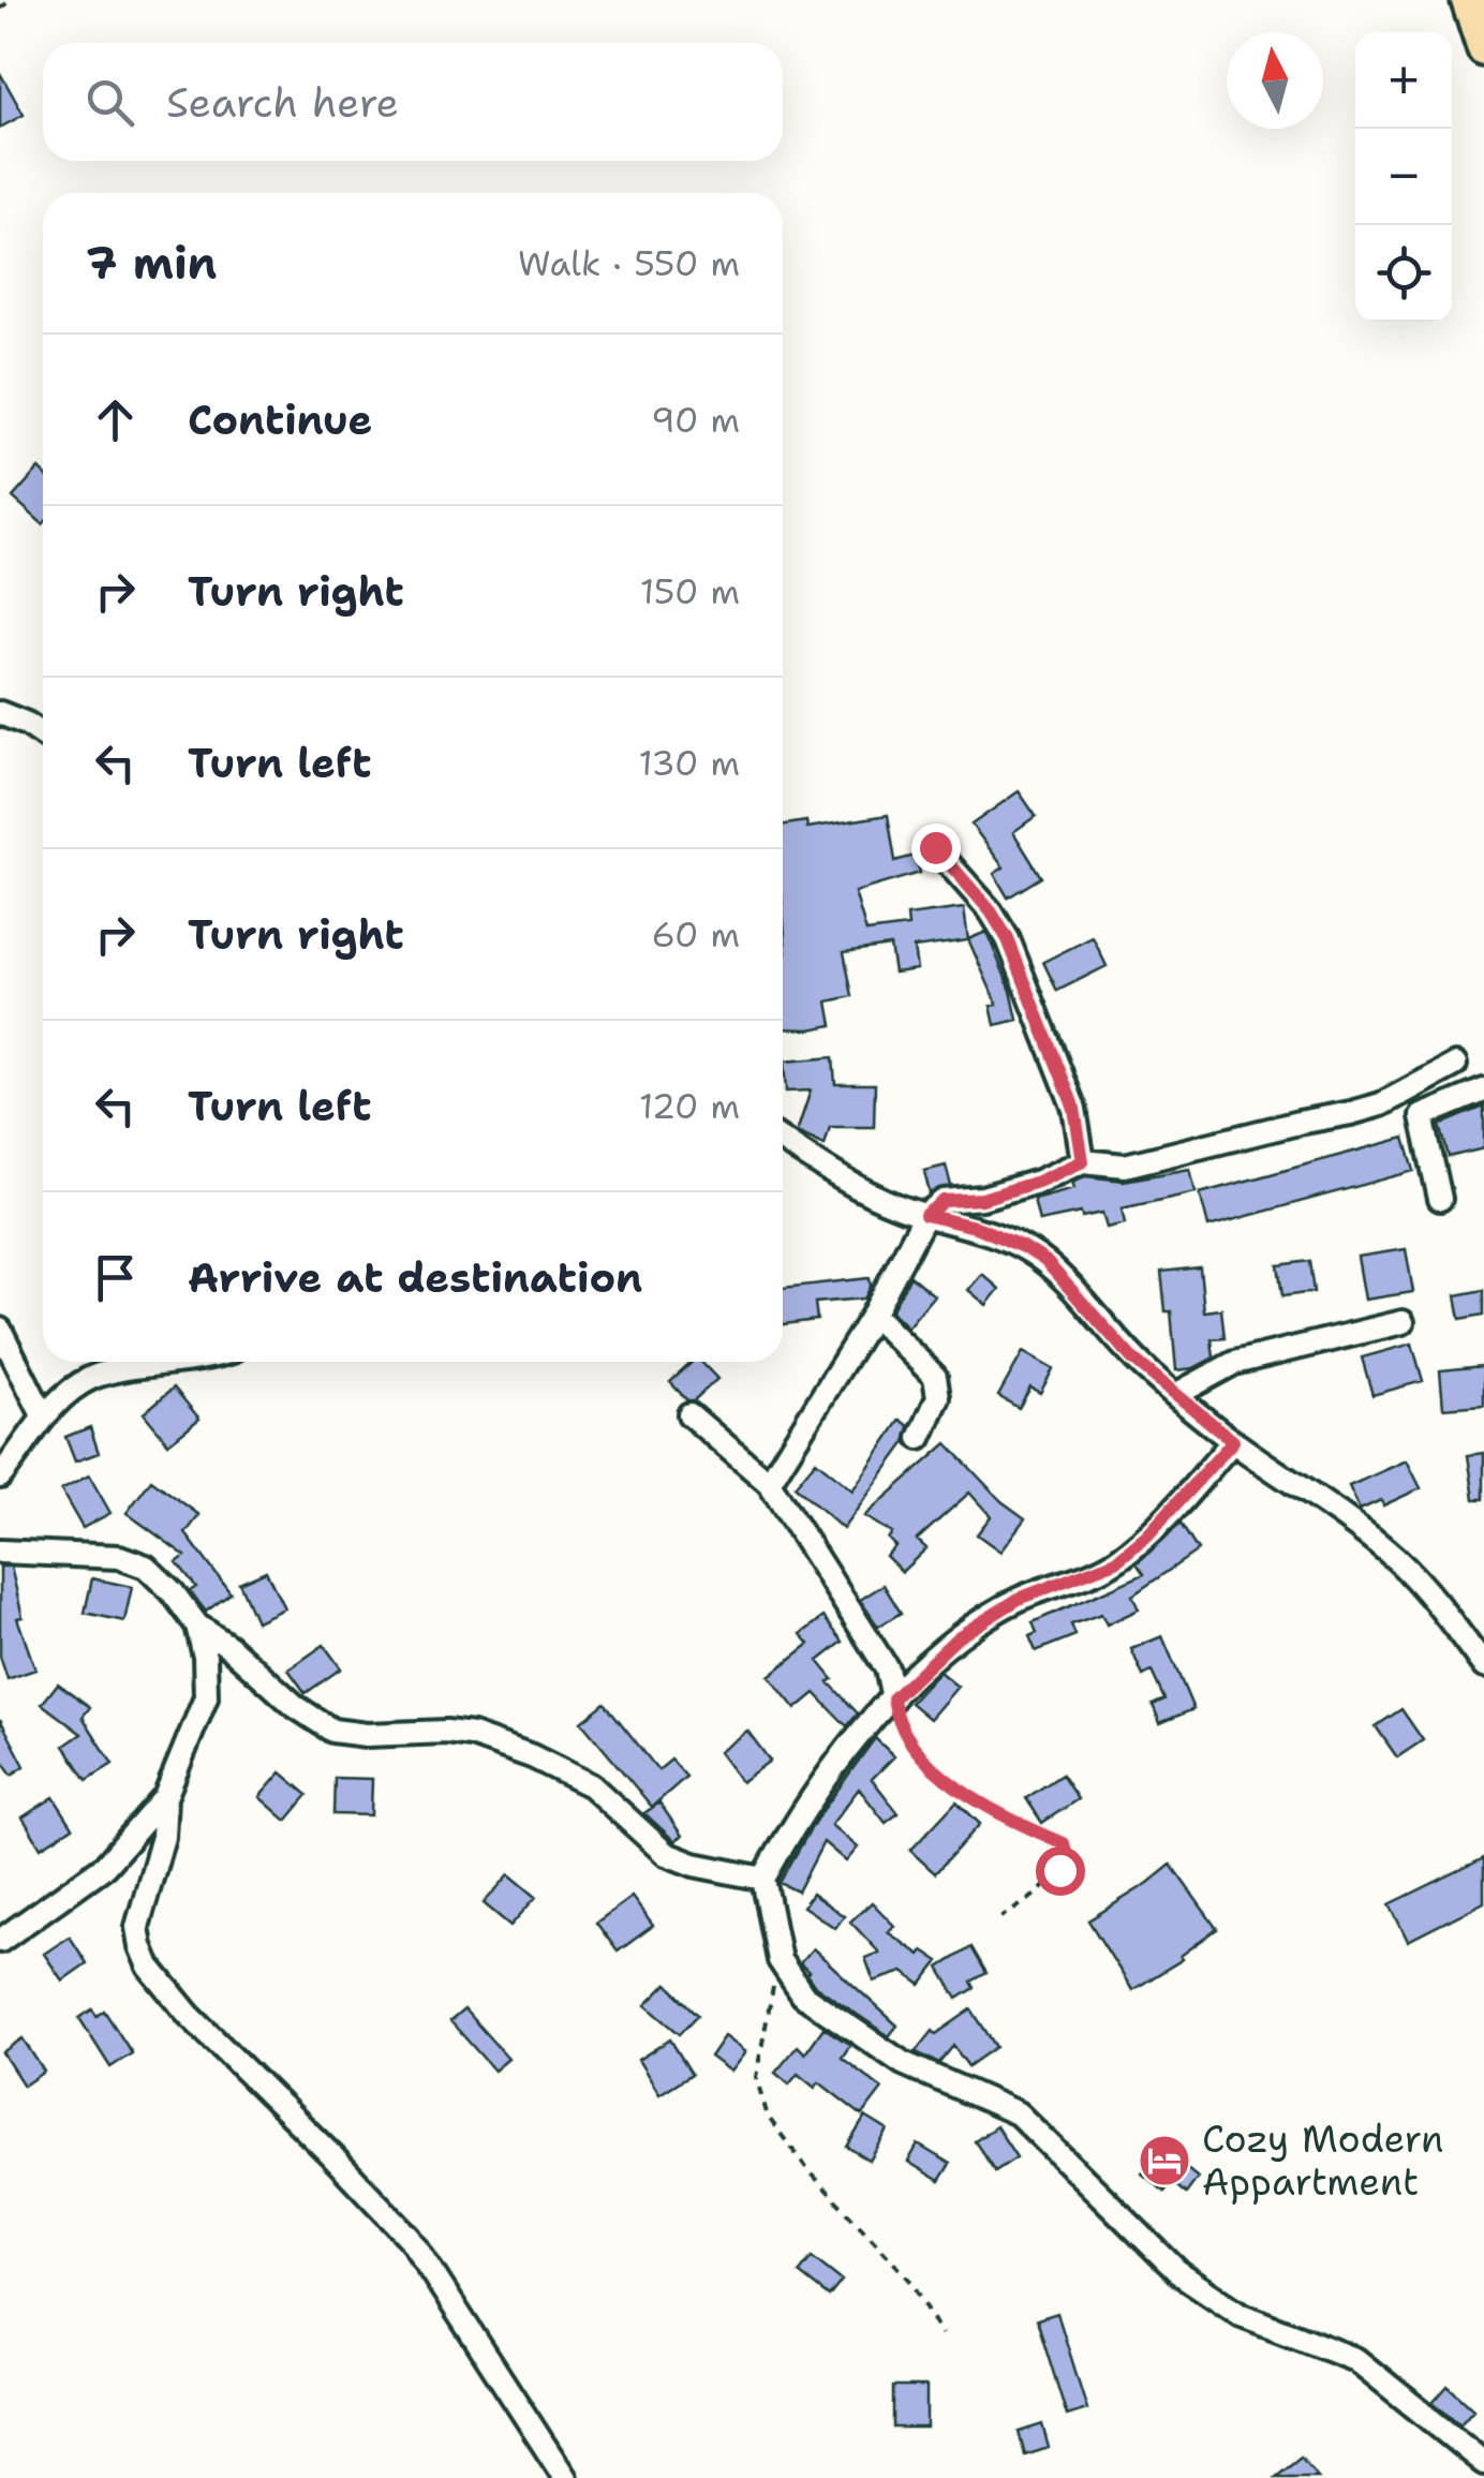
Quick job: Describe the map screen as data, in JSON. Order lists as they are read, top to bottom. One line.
{"places":{"hotel":["Cozy Modern Appartment"]},"north":"top","page":{"map_buttons":["+","−"],"search":"Search here","heading":["7 min","Walk · 550 m"],"list":[["Continue","90 m"],["Turn right","150 m"],["Turn left","130 m"],["Turn right","60 m"],["Turn left","120 m"],"Arrive at destination"]}}
